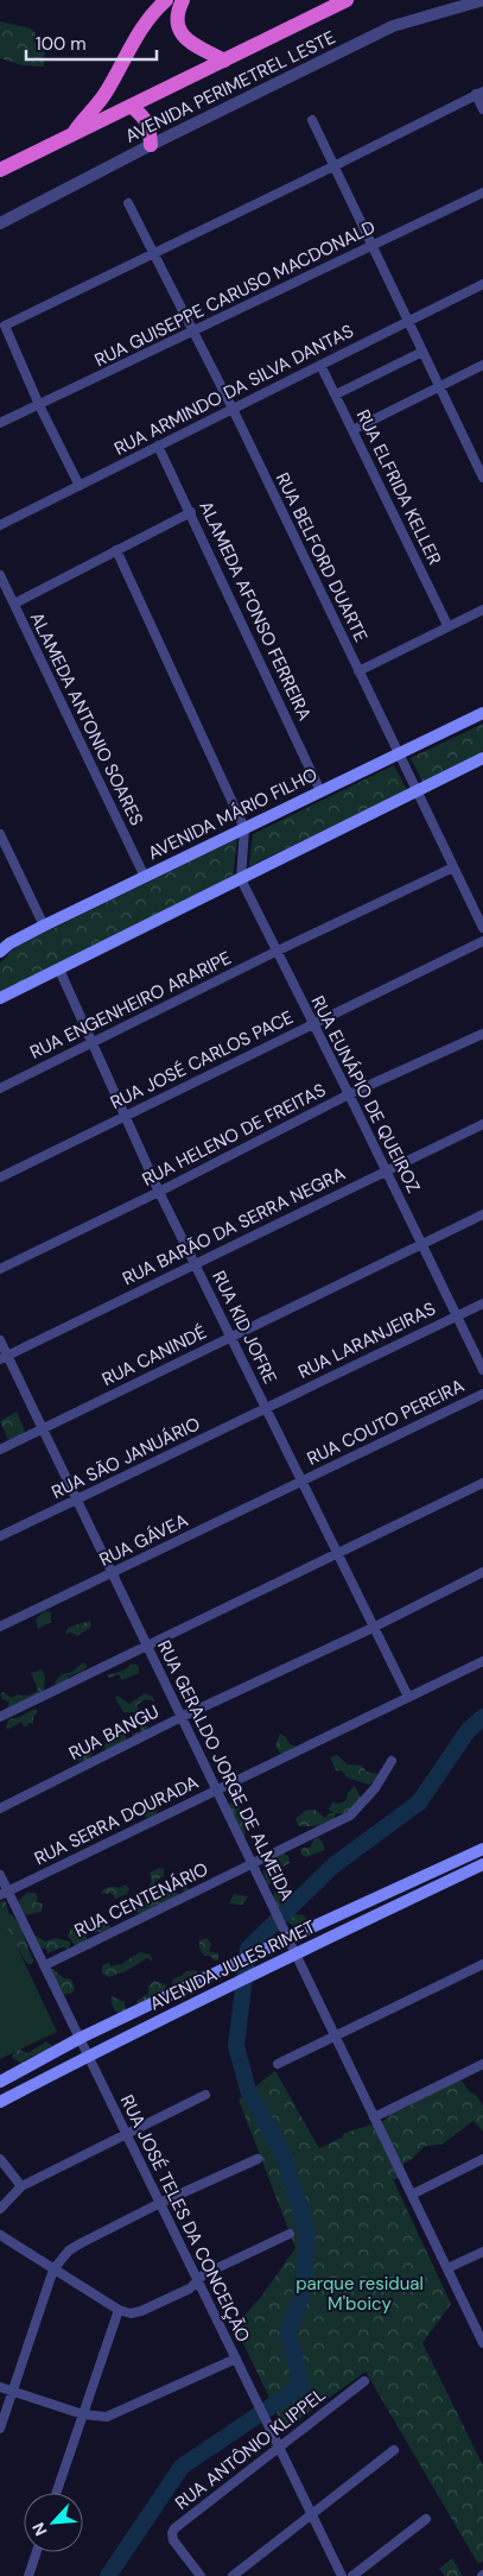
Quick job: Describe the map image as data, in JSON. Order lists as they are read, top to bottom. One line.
{"streets":{"main road":["AVENIDA MÁRIO FILHO","AVENIDA JULES RIMET"],"street":["AVENIDA PERIMETREL LESTE","RUA GUISEPPE CARUSO MACDONALD","RUA ARMINDO DA SILVA DANTAS","RUA ELFRIDA KELLER","RUA BELFORD DUARTE","ALAMEDA AFONSO FERREIRA","ALAMEDA ANTONIO SOARES","RUA ENGENHEIRO ARARIPE","RUA JOSÉ CARLOS PACE","RUA EUNÁPIO DE QUEIROZ","RUA HELENO DE FREITAS","RUA BARÃO DA SERRA NEGRA","RUA KID JOFRE","RUA LARANJEIRAS","RUA CANINDÉ","RUA COUTO PEREIRA","RUA SÃO JANUÁRIO","RUA GÁVEA","RUA BANGU","RUA GERALDO JORGE DE ALMEIDA","RUA SERRA DOURADA","RUA CENTENÁRIO","RUA JOSÉ TELES DA CONCEIÇÃO","RUA ANTÔNIO KLIPPEL"]},"crossings":[["RUA GUISEPPE CARUSO MACDONALD","RUA BELFORD DUARTE"],["RUA ARMINDO DA SILVA DANTAS","RUA ELFRIDA KELLER"],["RUA ARMINDO DA SILVA DANTAS","RUA BELFORD DUARTE"],["RUA ARMINDO DA SILVA DANTAS","ALAMEDA AFONSO FERREIRA"],["RUA BELFORD DUARTE","AVENIDA MÁRIO FILHO"],["RUA BELFORD DUARTE","RUA ENGENHEIRO ARARIPE"],["ALAMEDA AFONSO FERREIRA","AVENIDA MÁRIO FILHO"],["ALAMEDA ANTONIO SOARES","AVENIDA MÁRIO FILHO"],["RUA ENGENHEIRO ARARIPE","RUA EUNÁPIO DE QUEIROZ"],["RUA ENGENHEIRO ARARIPE","RUA KID JOFRE"],["RUA JOSÉ CARLOS PACE","RUA EUNÁPIO DE QUEIROZ"],["RUA JOSÉ CARLOS PACE","RUA KID JOFRE"],["RUA EUNÁPIO DE QUEIROZ","RUA HELENO DE FREITAS"],["RUA EUNÁPIO DE QUEIROZ","RUA BARÃO DA SERRA NEGRA"],["RUA EUNÁPIO DE QUEIROZ","RUA LARANJEIRAS"],["RUA EUNÁPIO DE QUEIROZ","RUA CANINDÉ"],["RUA HELENO DE FREITAS","RUA KID JOFRE"],["RUA BARÃO DA SERRA NEGRA","RUA KID JOFRE"],["RUA BARÃO DA SERRA NEGRA","RUA GERALDO JORGE DE ALMEIDA"],["RUA KID JOFRE","RUA LARANJEIRAS"],["RUA KID JOFRE","RUA CANINDÉ"],["RUA KID JOFRE","RUA COUTO PEREIRA"],["RUA KID JOFRE","RUA SÃO JANUÁRIO"],["RUA KID JOFRE","RUA GÁVEA"],["RUA KID JOFRE","RUA BANGU"],["RUA KID JOFRE","RUA SERRA DOURADA"],["RUA LARANJEIRAS","RUA SÃO JANUÁRIO"],["RUA CANINDÉ","RUA GERALDO JORGE DE ALMEIDA"],["RUA COUTO PEREIRA","RUA GÁVEA"],["RUA SÃO JANUÁRIO","RUA GERALDO JORGE DE ALMEIDA"],["RUA GÁVEA","RUA GERALDO JORGE DE ALMEIDA"],["RUA BANGU","RUA GERALDO JORGE DE ALMEIDA"],["RUA GERALDO JORGE DE ALMEIDA","RUA SERRA DOURADA"],["RUA GERALDO JORGE DE ALMEIDA","RUA CENTENÁRIO"],["RUA GERALDO JORGE DE ALMEIDA","AVENIDA JULES RIMET"],["RUA SERRA DOURADA","RUA JOSÉ TELES DA CONCEIÇÃO"],["RUA CENTENÁRIO","RUA JOSÉ TELES DA CONCEIÇÃO"],["AVENIDA JULES RIMET","RUA JOSÉ TELES DA CONCEIÇÃO"],["RUA JOSÉ TELES DA CONCEIÇÃO","RUA ANTÔNIO KLIPPEL"]],"parks":["parque residual M'boicy"],"scale_bar":"100 m","north":"bottom left"}
